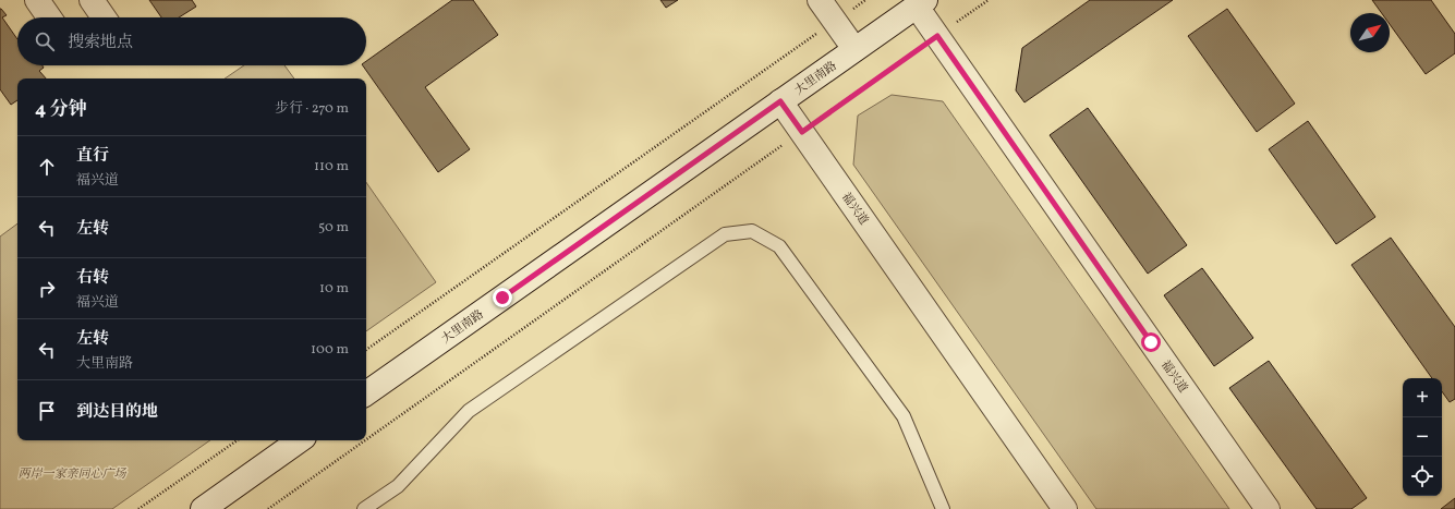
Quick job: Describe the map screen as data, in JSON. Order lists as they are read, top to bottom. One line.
{"streets":{"street":["大里南路","福兴道"]},"crossings":[["大里南路","福兴道"]],"parks":["两岸一家亲同心广场"],"north":"top right","page":{"search":"搜索地点","heading":["4 分钟","步行 · 270 m"],"list":[["直行","福兴道","110 m"],["左转","50 m"],["右转","福兴道","10 m"],["左转","大里南路","100 m"],"到达目的地"],"map_buttons":["+","−"]}}
